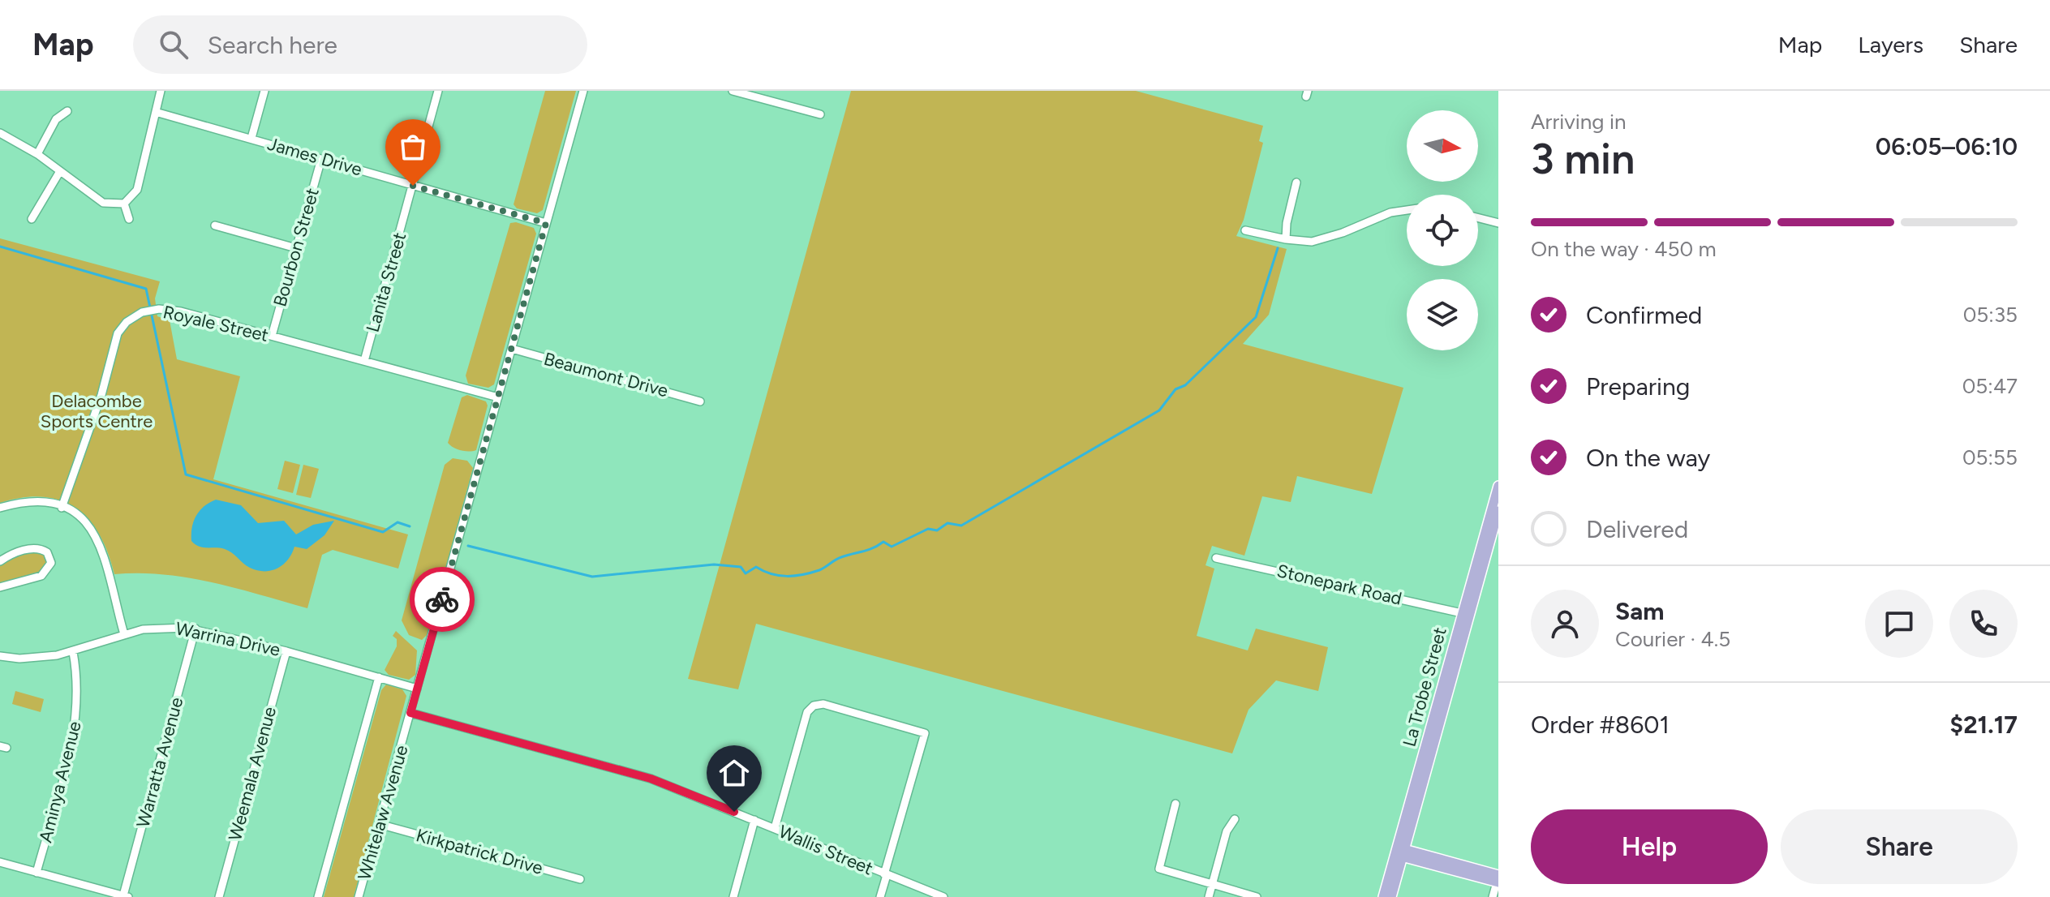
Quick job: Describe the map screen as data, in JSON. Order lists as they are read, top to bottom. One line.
{"streets":{"main road":["La Trobe Street"],"street":["James Drive","Bourbon Street","Lanita Street","Royale Street","Beaumont Drive","Stonepark Road","Warrina Drive","Warratta Avenue","Weemala Avenue","Aminya Avenue","Whitelaw Avenue","Wallis Street","Kirkpatrick Drive"]},"crossings":[["James Drive","Bourbon Street"],["James Drive","Lanita Street"],["James Drive","Whitelaw Avenue"],["Bourbon Street","Royale Street"],["Lanita Street","Royale Street"],["Royale Street","Whitelaw Avenue"],["Beaumont Drive","Whitelaw Avenue"],["Stonepark Road","La Trobe Street"],["Warrina Drive","Warratta Avenue"],["Warrina Drive","Weemala Avenue"],["Warrina Drive","Aminya Avenue"],["Warrina Drive","Whitelaw Avenue"],["Whitelaw Avenue","Wallis Street"],["Whitelaw Avenue","Kirkpatrick Drive"]],"parks":["Delacombe Sports Centre"],"north":"right","page":{"header":"Map","search":"Search here","nav":["Map","Layers","Share"],"heading":["3 min","Arriving in","06:05–06:10"],"panel":["Sam","Courier · 4.5","Order #8601","$21.17"],"bar":"On the way · 450 m","list":[["Confirmed","05:35"],["Preparing","05:47"],["On the way","05:55"],"Delivered"],"buttons":["Help","Share"]}}
